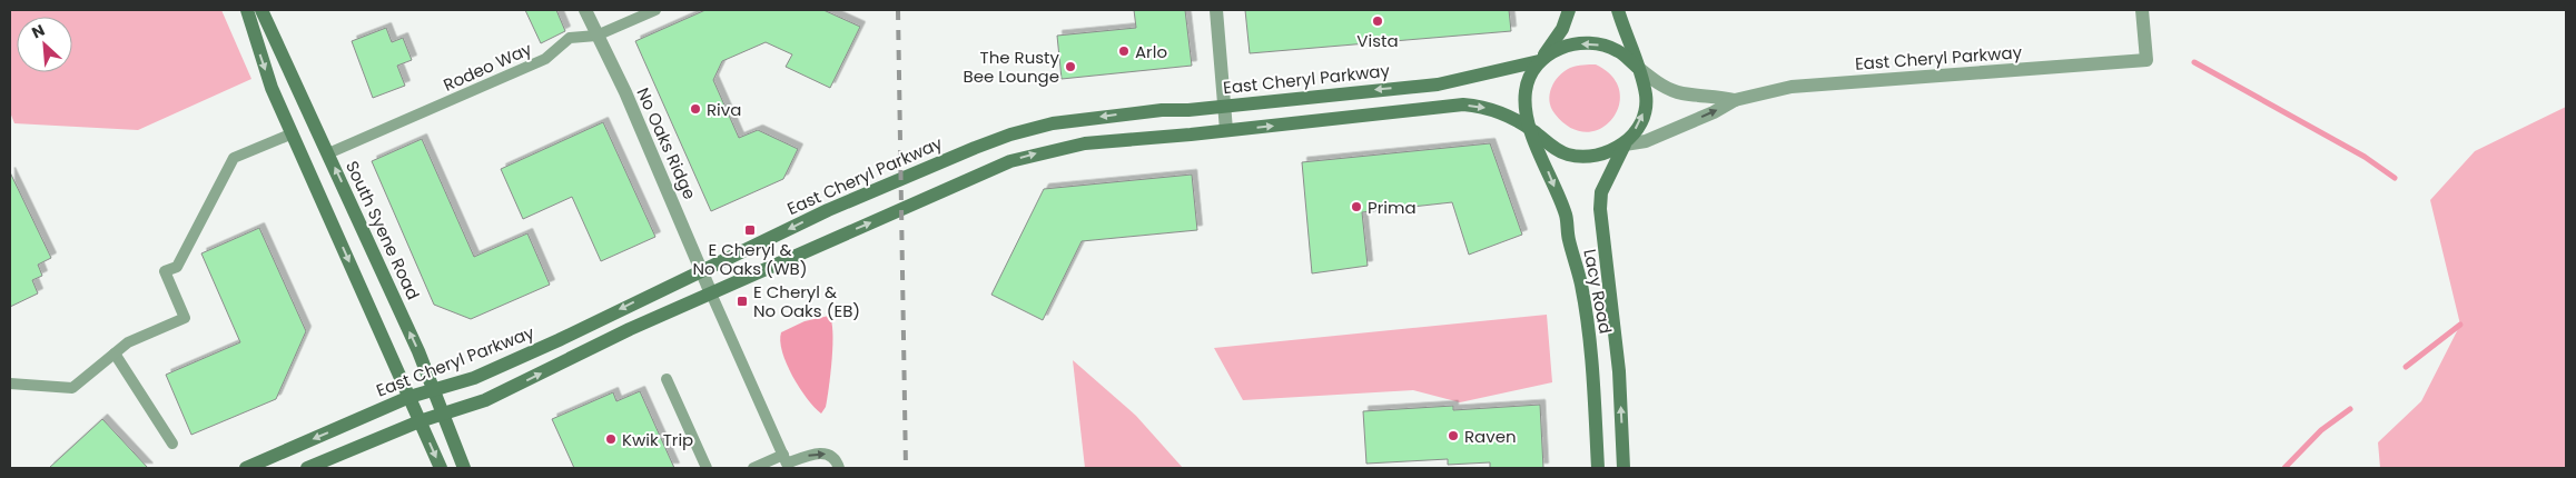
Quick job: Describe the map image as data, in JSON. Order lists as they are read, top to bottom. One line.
{"streets":{"street":["East Cheryl Parkway","No Oaks Ridge","South Syene Road","Lacy Road"],"lane":["Rodeo Way"]},"crossings":[["East Cheryl Parkway","No Oaks Ridge"],["East Cheryl Parkway","South Syene Road"],["East Cheryl Parkway","Lacy Road"],["Rodeo Way","No Oaks Ridge"],["Rodeo Way","South Syene Road"]],"places":{"other":["Vista","Arlo","The Rusty Bee Lounge","Riva","Prima","Raven","Kwik Trip"],"transit":["E Cheryl & No Oaks (WB)","E Cheryl & No Oaks (EB)"]},"north":"top left"}
